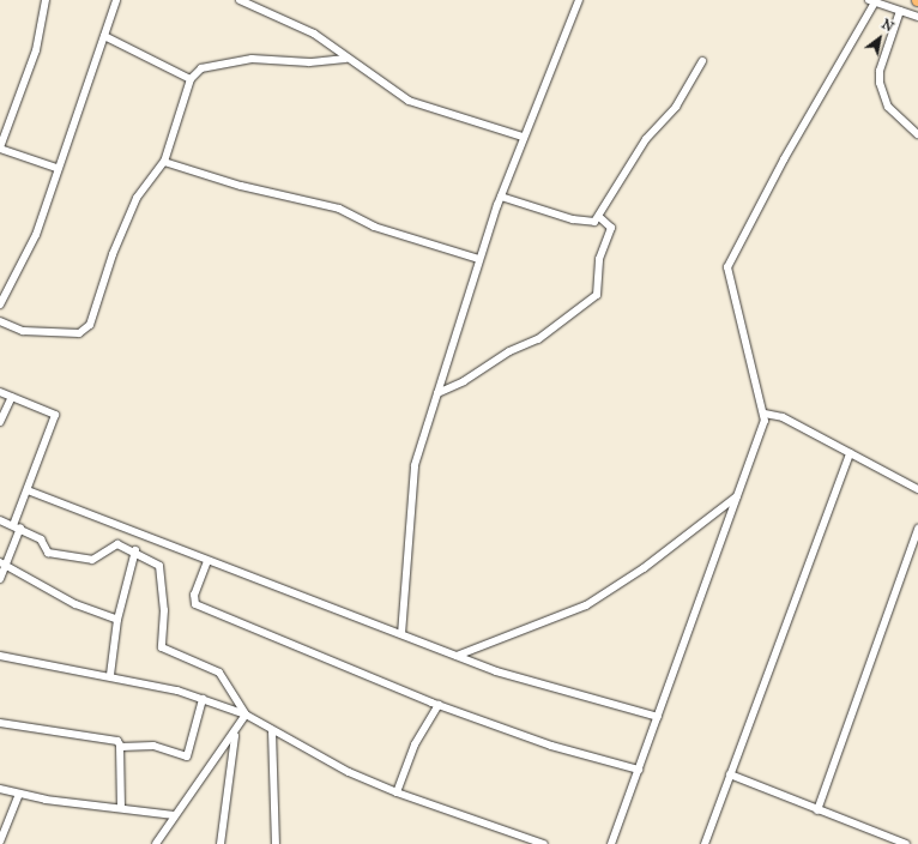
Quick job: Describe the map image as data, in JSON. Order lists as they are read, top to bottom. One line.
{"north":"top right"}
